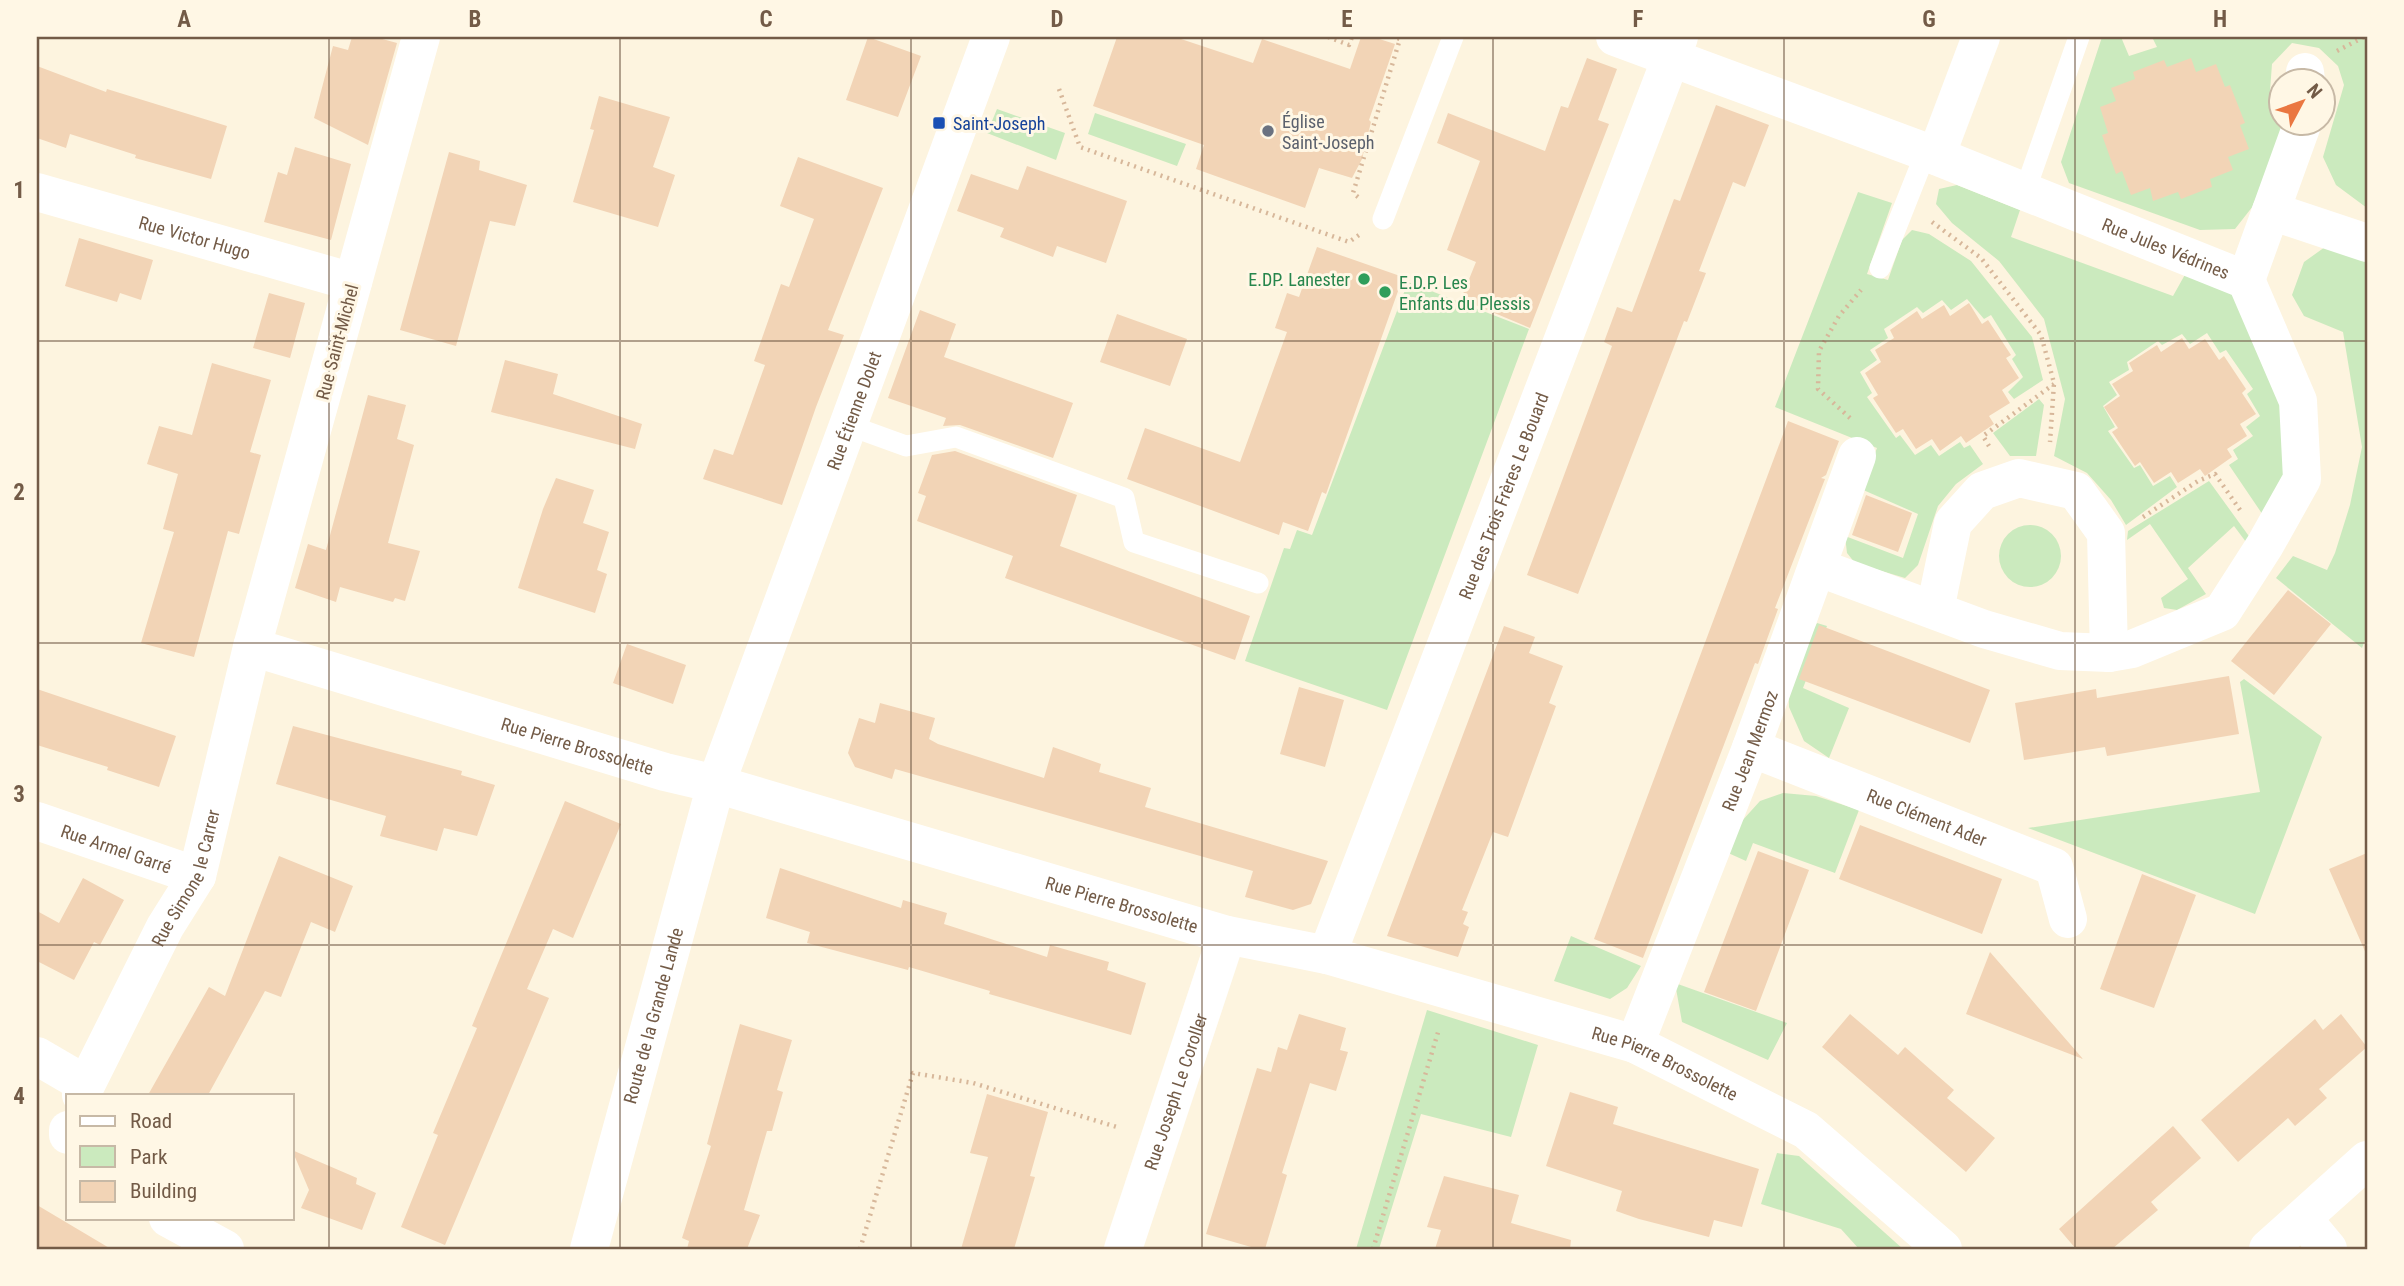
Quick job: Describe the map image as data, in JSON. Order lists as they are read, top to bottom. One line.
{"streets":{"street":["Rue Victor Hugo","Rue Jules Védrines","Rue Saint-Michel","Rue Étienne Dolet","Rue des Trois Frères Le Bouard","Rue Pierre Brossolette","Rue Jean Mermoz","Rue Clément Ader","Rue Armel Garré","Rue Simone le Carrer","Route de la Grande Lande","Rue Joseph Le Coroller"]},"crossings":[["Rue Victor Hugo","Rue Saint-Michel"],["Rue Jules Védrines","Rue des Trois Frères Le Bouard"],["Rue Jules Védrines","Rue Jean Mermoz"],["Rue Saint-Michel","Rue Pierre Brossolette"],["Rue Saint-Michel","Rue Simone le Carrer"],["Rue Étienne Dolet","Rue Pierre Brossolette"],["Rue Étienne Dolet","Route de la Grande Lande"],["Rue des Trois Frères Le Bouard","Rue Pierre Brossolette"],["Rue Pierre Brossolette","Rue Jean Mermoz"],["Rue Pierre Brossolette","Rue Simone le Carrer"],["Rue Pierre Brossolette","Route de la Grande Lande"],["Rue Pierre Brossolette","Rue Joseph Le Coroller"],["Rue Jean Mermoz","Rue Clément Ader"],["Rue Armel Garré","Rue Simone le Carrer"]],"places":{"transit":["Saint-Joseph"],"other":["Église Saint-Joseph","E.DP. Lanester","E.D.P. Les Enfants du Plessis"]},"legend":["Road","Park","Building"],"north":"top right","grid":{"columns":["A","B","C","D","E","F","G","H"],"rows":["1","2","3","4"]}}
